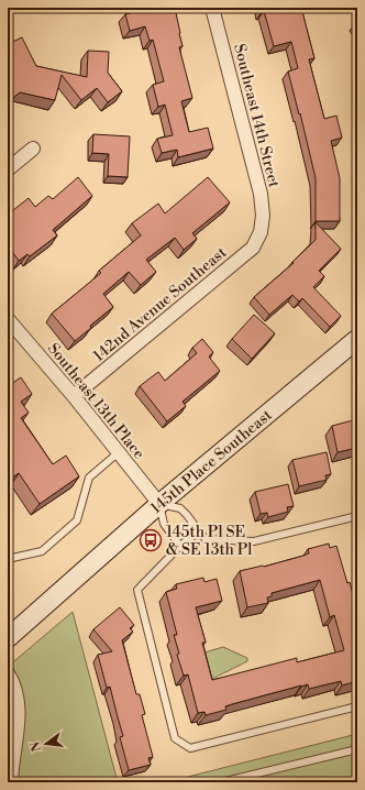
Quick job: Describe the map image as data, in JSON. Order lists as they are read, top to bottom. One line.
{"streets":{"street":["Southeast 14th Street","142nd Avenue Southeast","Southeast 13th Place","145th Place Southeast"]},"crossings":[["Southeast 14th Street","142nd Avenue Southeast"],["142nd Avenue Southeast","Southeast 13th Place"],["Southeast 13th Place","145th Place Southeast"]],"places":{"bus stop":["145th Pl SE & SE 13th Pl"]},"north":"left"}
